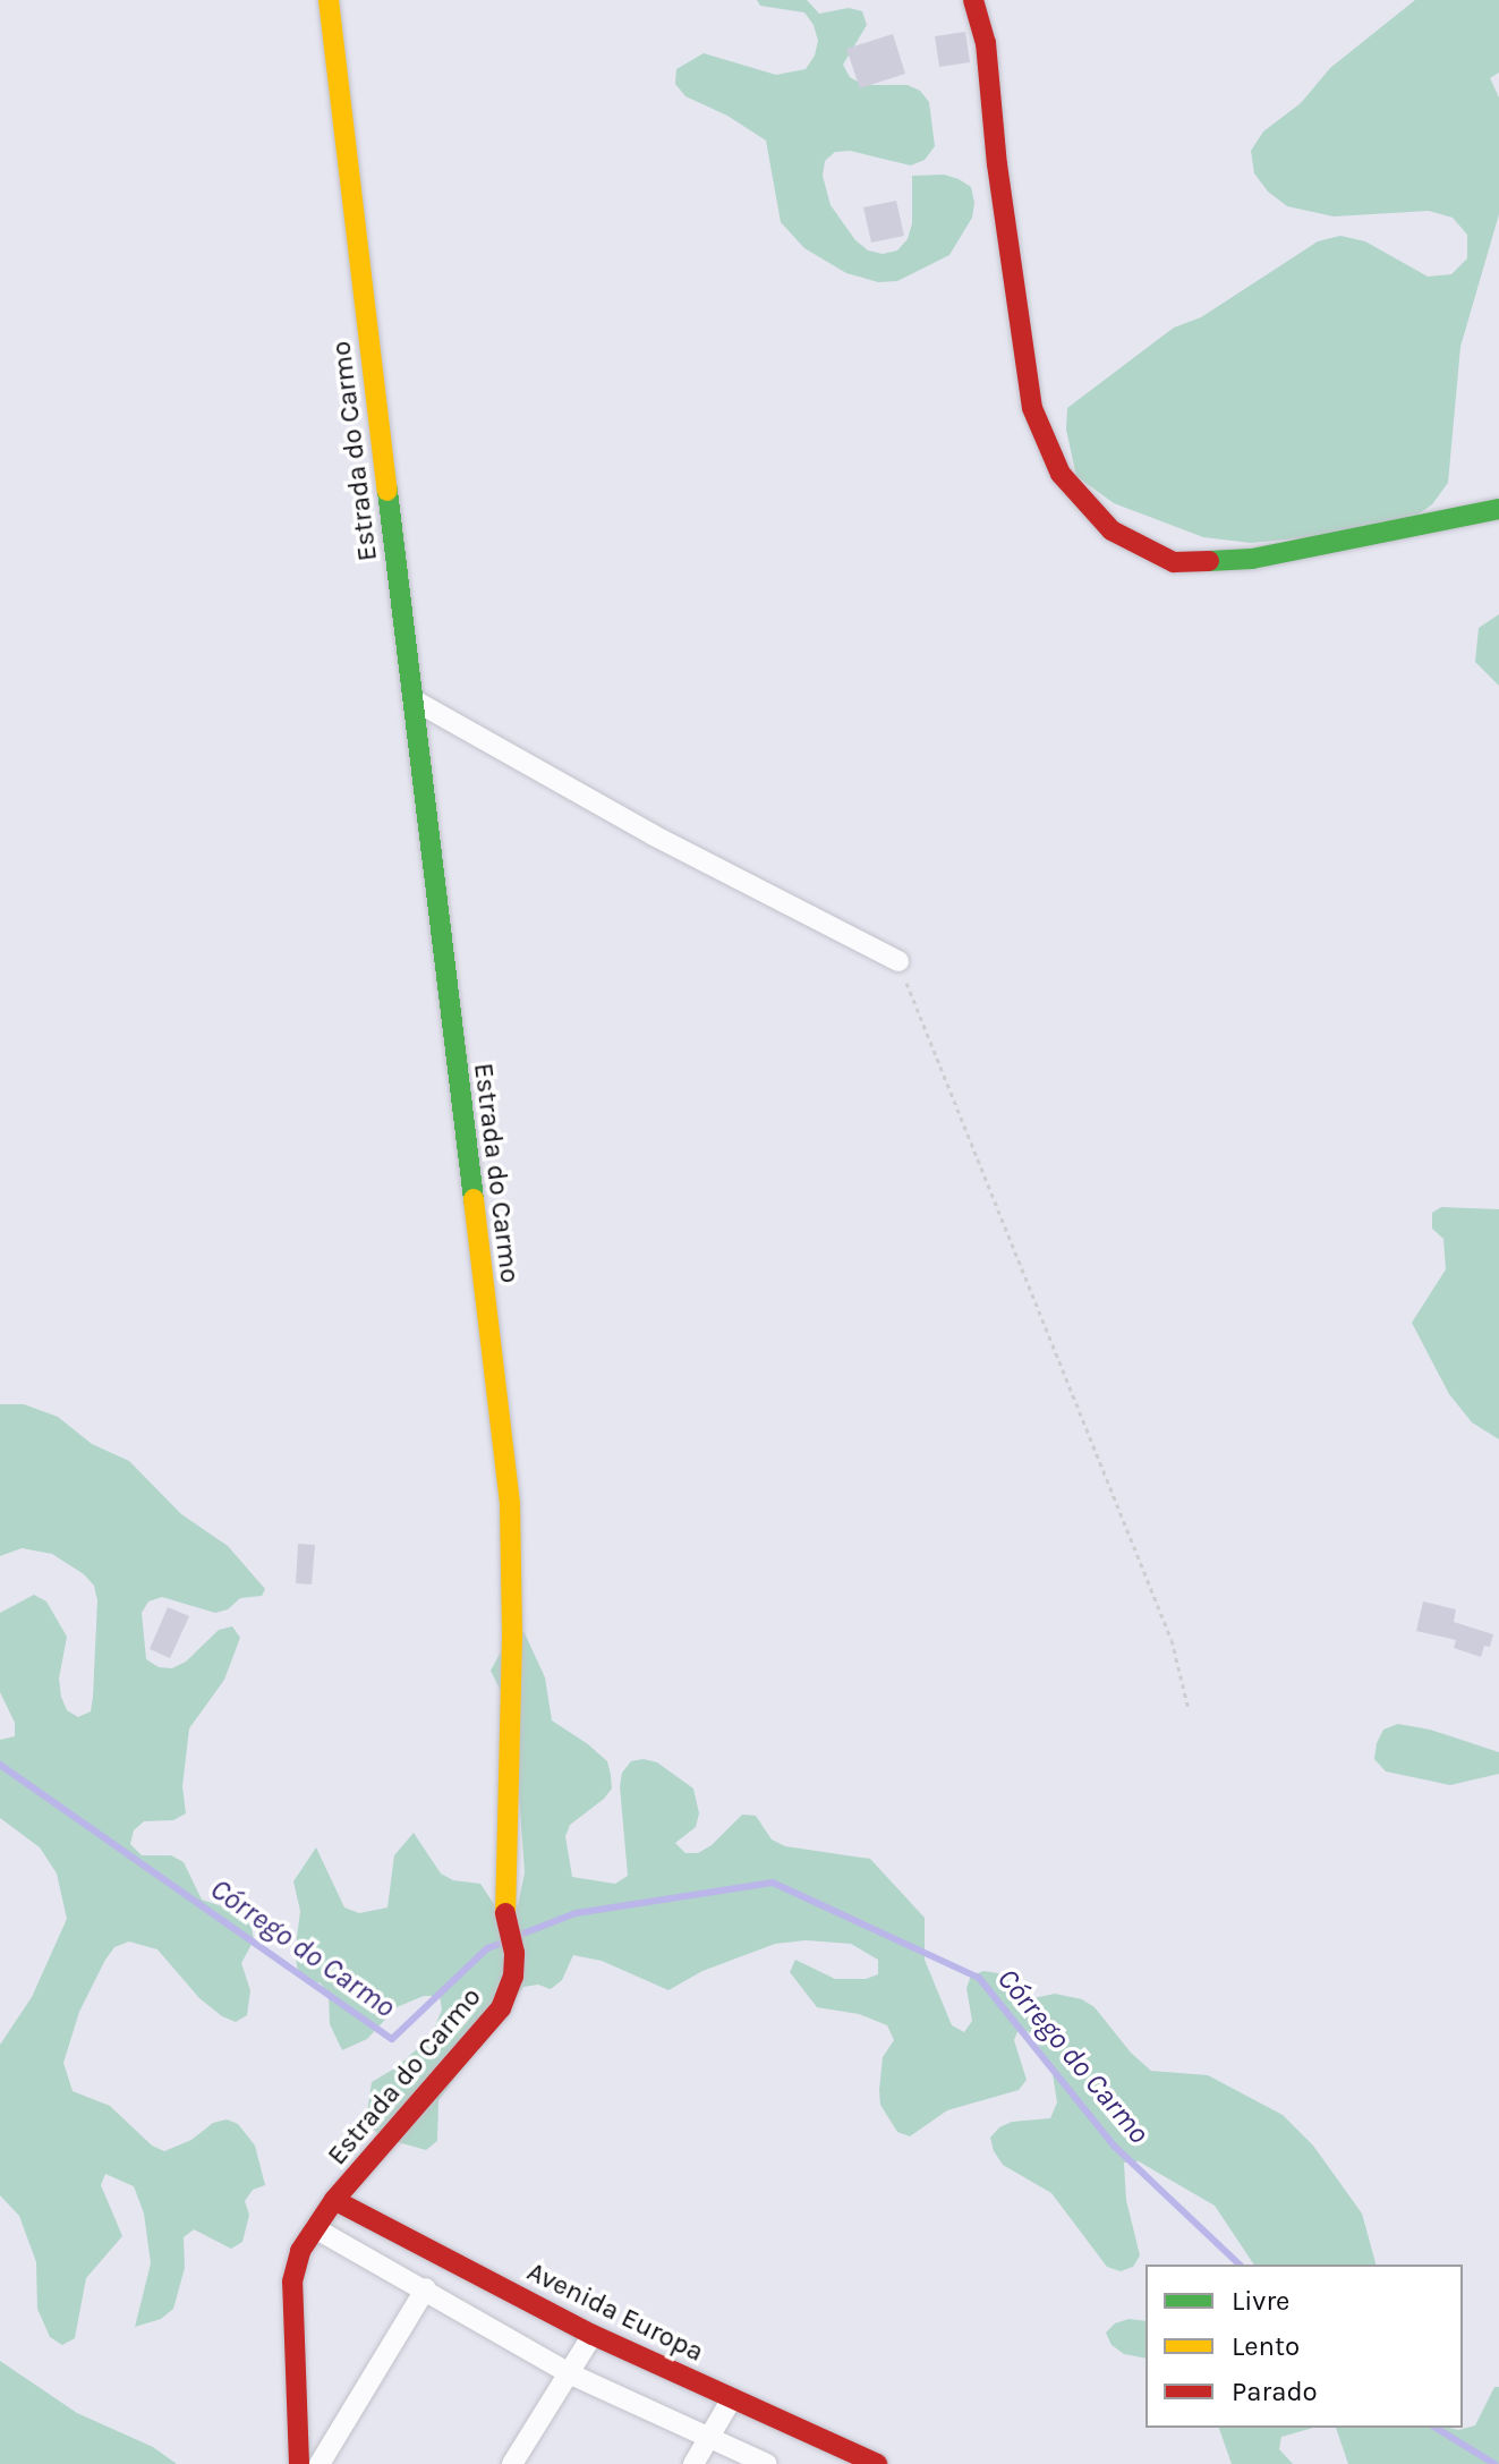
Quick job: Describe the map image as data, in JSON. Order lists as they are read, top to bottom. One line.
{"streets":{"street":["Estrada do Carmo","Avenida Europa"]},"crossings":[["Estrada do Carmo","Avenida Europa"]],"water":["Córrego do Carmo"],"legend":["Livre","Lento","Parado"]}
